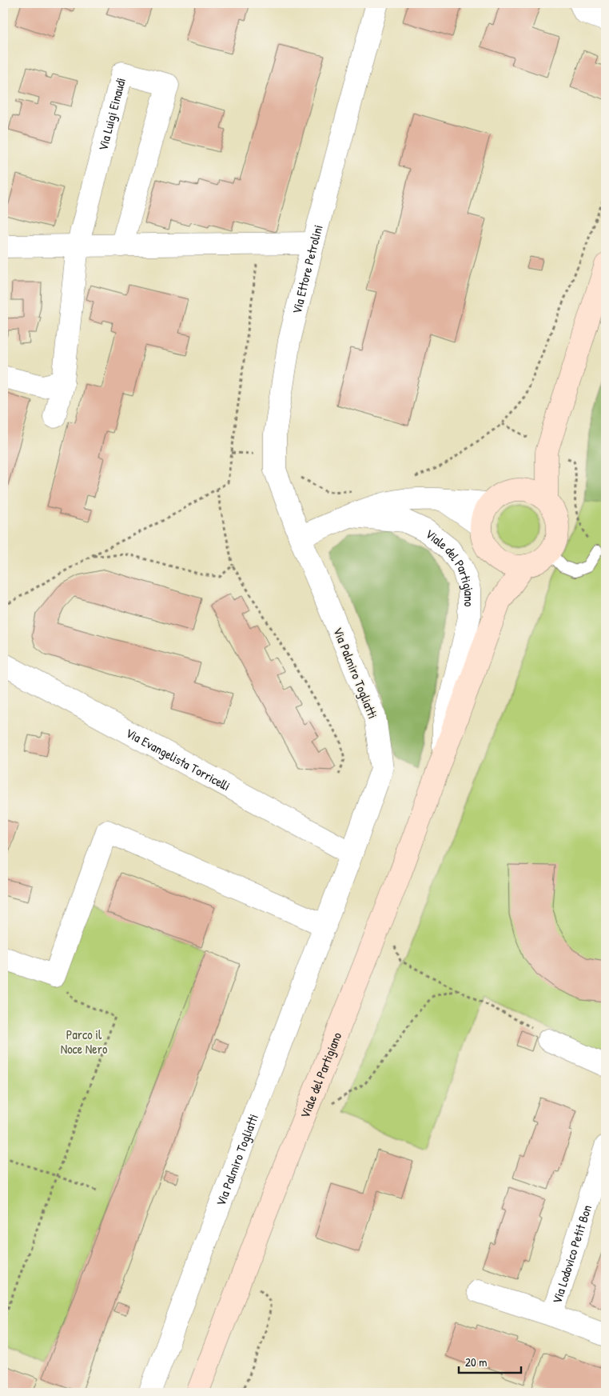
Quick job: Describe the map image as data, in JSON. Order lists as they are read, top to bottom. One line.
{"streets":{"main road":["Viale del Partigiano"],"street":["Via Luigi Einaudi","Via Ettore Petrolini","Via Palmiro Togliatti","Via Evangelista Torricelli","Via Lodovico Petit Bon"]},"crossings":[["Via Ettore Petrolini","Via Palmiro Togliatti"],["Via Palmiro Togliatti","Via Evangelista Torricelli"]],"parks":["Parco il Noce Nero"],"scale_bar":"20 m"}
